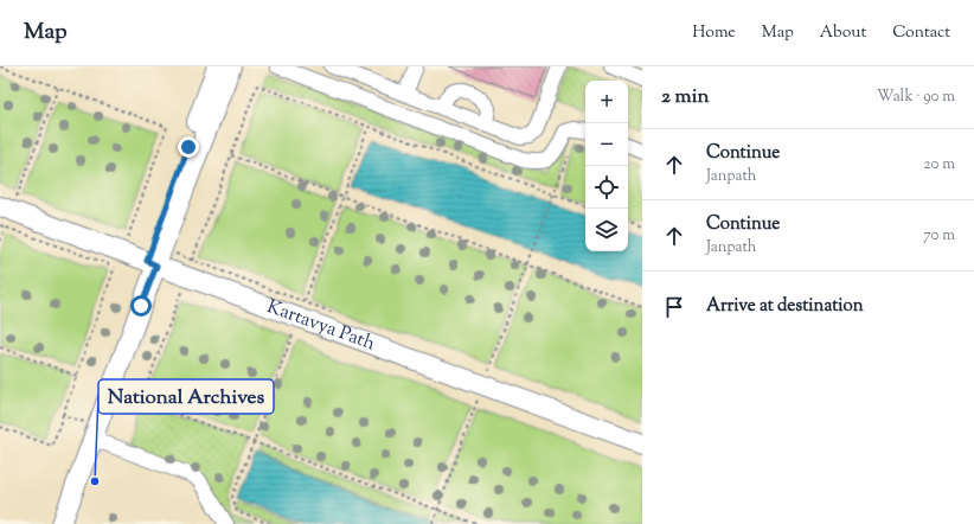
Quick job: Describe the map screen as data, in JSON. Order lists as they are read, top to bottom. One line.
{"streets":{"main road":["Kartavya Path"]},"places":["National Archives"],"page":{"header":"Map","nav":["Home","Map","About","Contact"],"heading":["2 min","Walk · 90 m"],"map_buttons":["+","−"],"list":[["Continue","Janpath","20 m"],["Continue","Janpath","70 m"],"Arrive at destination"]}}
